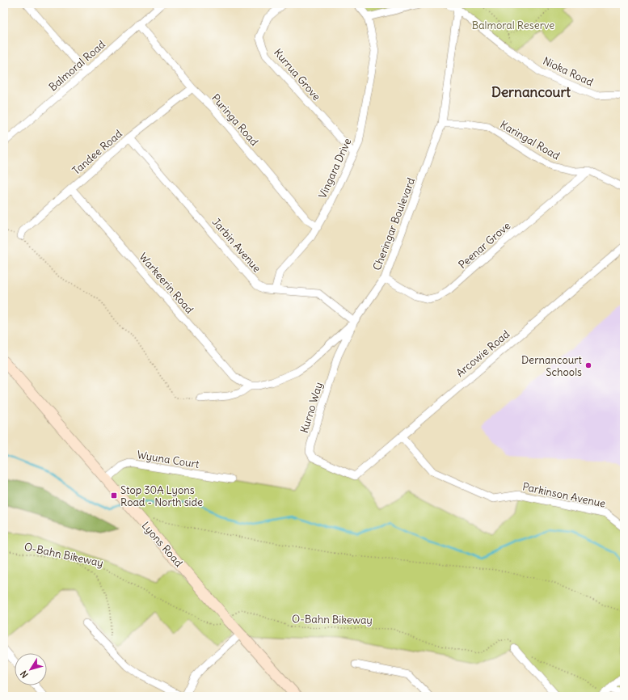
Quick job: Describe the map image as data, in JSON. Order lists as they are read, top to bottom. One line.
{"streets":{"street":["Balmoral Road","Nioka Road","Kurrua Grove","Puringa Road","Karingal Road","Tandee Road","Vingara Drive","Cheringar Boulevard","Jarbin Avenue","Peenar Grove","Warkeerin Road","Arcowie Road","Kurno Way","Wyuna Court","Parkinson Avenue","Lyons Road"],"path":["O-Bahn Bikeway"]},"crossings":[["Balmoral Road","Puringa Road"],["Nioka Road","Cheringar Boulevard"],["Kurrua Grove","Vingara Drive"],["Puringa Road","Tandee Road"],["Puringa Road","Vingara Drive"],["Karingal Road","Cheringar Boulevard"],["Karingal Road","Peenar Grove"],["Tandee Road","Jarbin Avenue"],["Tandee Road","Warkeerin Road"],["Vingara Drive","Jarbin Avenue"],["Cheringar Boulevard","Jarbin Avenue"],["Cheringar Boulevard","Peenar Grove"],["Cheringar Boulevard","Warkeerin Road"],["Cheringar Boulevard","Kurno Way"],["Jarbin Avenue","Kurno Way"],["Arcowie Road","Kurno Way"],["Arcowie Road","Parkinson Avenue"],["Wyuna Court","Lyons Road"],["Lyons Road","O-Bahn Bikeway"]],"districts":["Dernancourt"],"parks":["Balmoral Reserve"],"places":{"other":["Dernancourt Schools"],"transit":["Stop 30A Lyons Road - North side"]},"north":"bottom left"}
